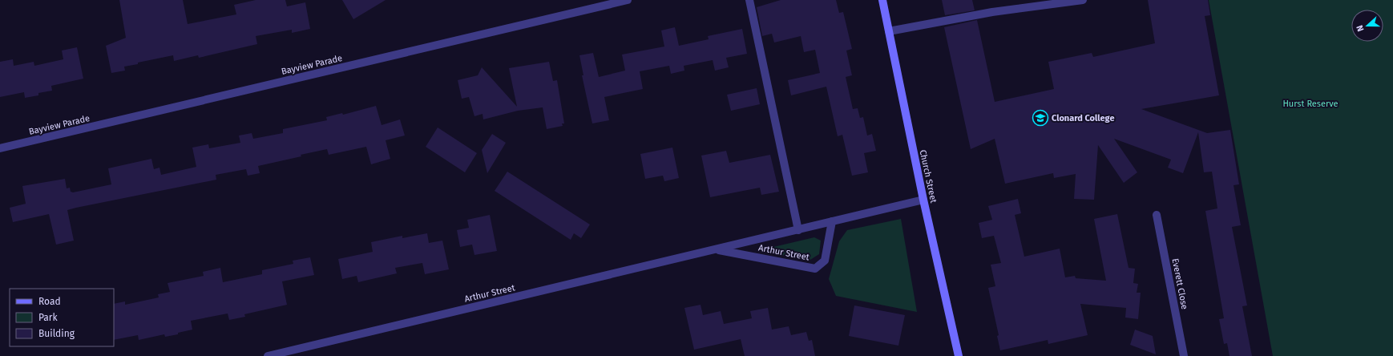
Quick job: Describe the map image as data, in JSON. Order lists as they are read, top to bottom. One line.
{"streets":{"street":["Bayview Parade","Church Street","Arthur Street","Everett Close"]},"crossings":[["Church Street","Arthur Street"]],"parks":["Hurst Reserve"],"places":{"school or university":["Clonard College"]},"legend":["Road","Park","Building"],"north":"left"}
